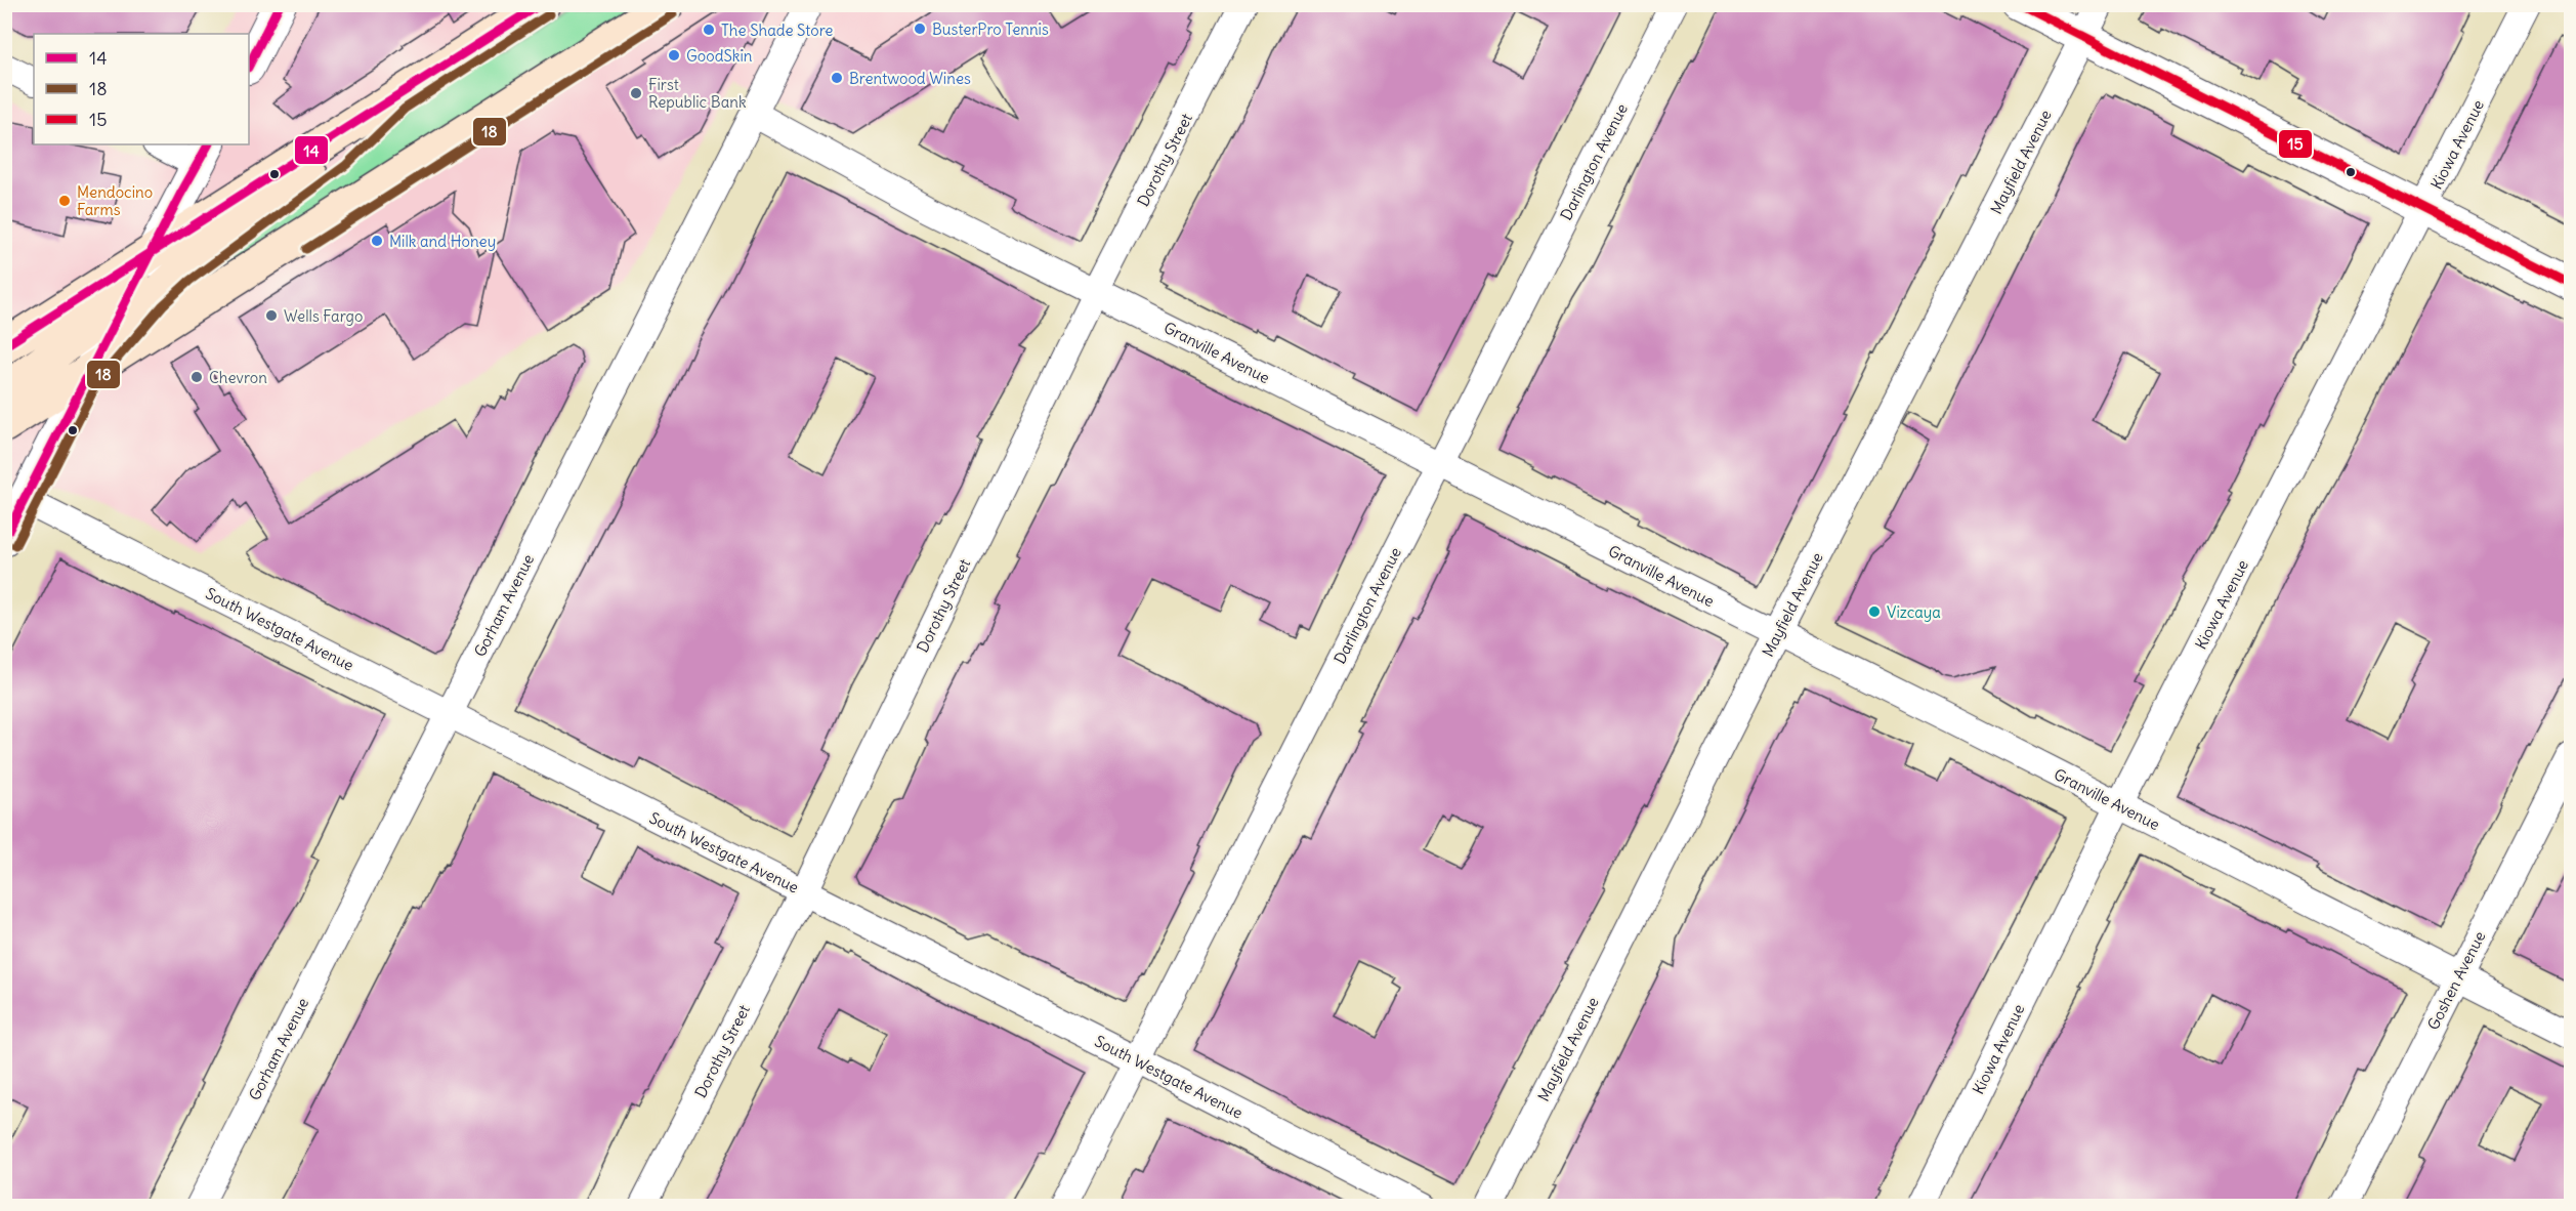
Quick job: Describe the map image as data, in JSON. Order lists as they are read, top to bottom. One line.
{"streets":{"street":["Kiowa Avenue","Dorothy Street","Darlington Avenue","Mayfield Avenue","Granville Avenue","Gorham Avenue","South Westgate Avenue","Goshen Avenue"]},"crossings":[["Kiowa Avenue","Granville Avenue"],["Dorothy Street","Granville Avenue"],["Dorothy Street","South Westgate Avenue"],["Darlington Avenue","Granville Avenue"],["Darlington Avenue","South Westgate Avenue"],["Mayfield Avenue","Granville Avenue"],["Granville Avenue","Gorham Avenue"],["Granville Avenue","Goshen Avenue"],["Gorham Avenue","South Westgate Avenue"]],"places":["BusterPro Tennis","The Shade Store","GoodSkin","Brentwood Wines","First Republic Bank","Mendocino Farms","Milk and Honey","Wells Fargo","Chevron","Vizcaya"],"lines":["transit line 14","transit line 15","transit line 18"],"legend":["14","18","15"]}
